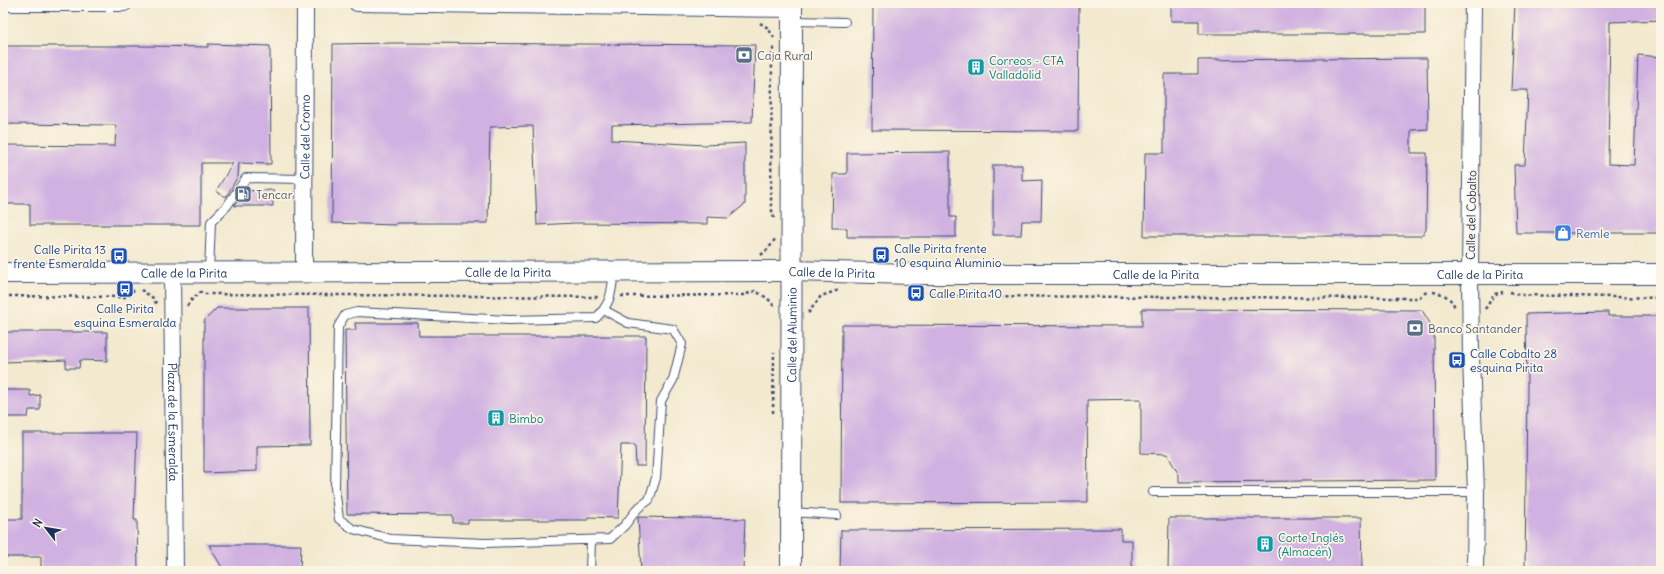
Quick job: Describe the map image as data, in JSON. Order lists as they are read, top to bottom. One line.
{"streets":{"street":["Calle del Cromo","Calle del Cobalto","Calle de la Pirita","Calle del Aluminio","Plaza de la Esmeralda"]},"crossings":[["Calle del Cromo","Calle de la Pirita"],["Calle del Cobalto","Calle de la Pirita"],["Calle de la Pirita","Calle del Aluminio"],["Calle de la Pirita","Plaza de la Esmeralda"]],"places":{"bank":["Caja Rural","Banco Santander"],"building":["Correos - CTA Valladolid","Bimbo","Corte Inglés (Almacén)"],"fuel station":["Tencar"],"shop":["Remle"],"bus stop":["Calle Pirita frente 10 esquina Aluminio","Calle Pirita 13 frente Esmeralda","Calle Pirita esquina Esmeralda","Calle Pirita 10","Calle Cobalto 28 esquina Pirita"]},"north":"top left"}
